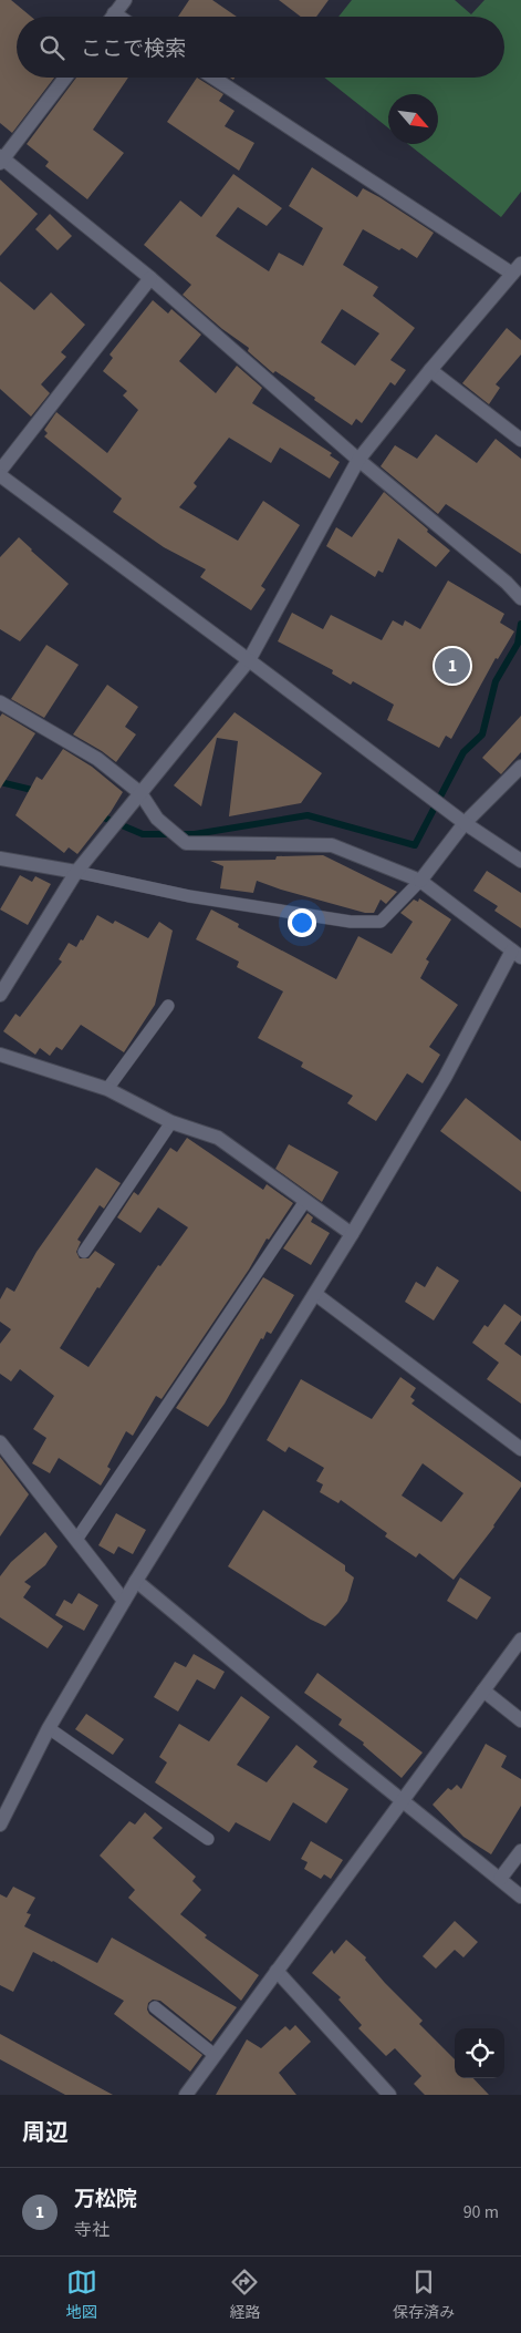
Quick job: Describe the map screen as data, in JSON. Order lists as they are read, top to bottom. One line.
{"north":"bottom right","page":{"search":"ここで検索","pins":"1","heading":"周辺","list":[{"mark":"1","name":"万松院","note":"寺社","value":"90 m"}],"nav":["地図","経路","保存済み"]}}
